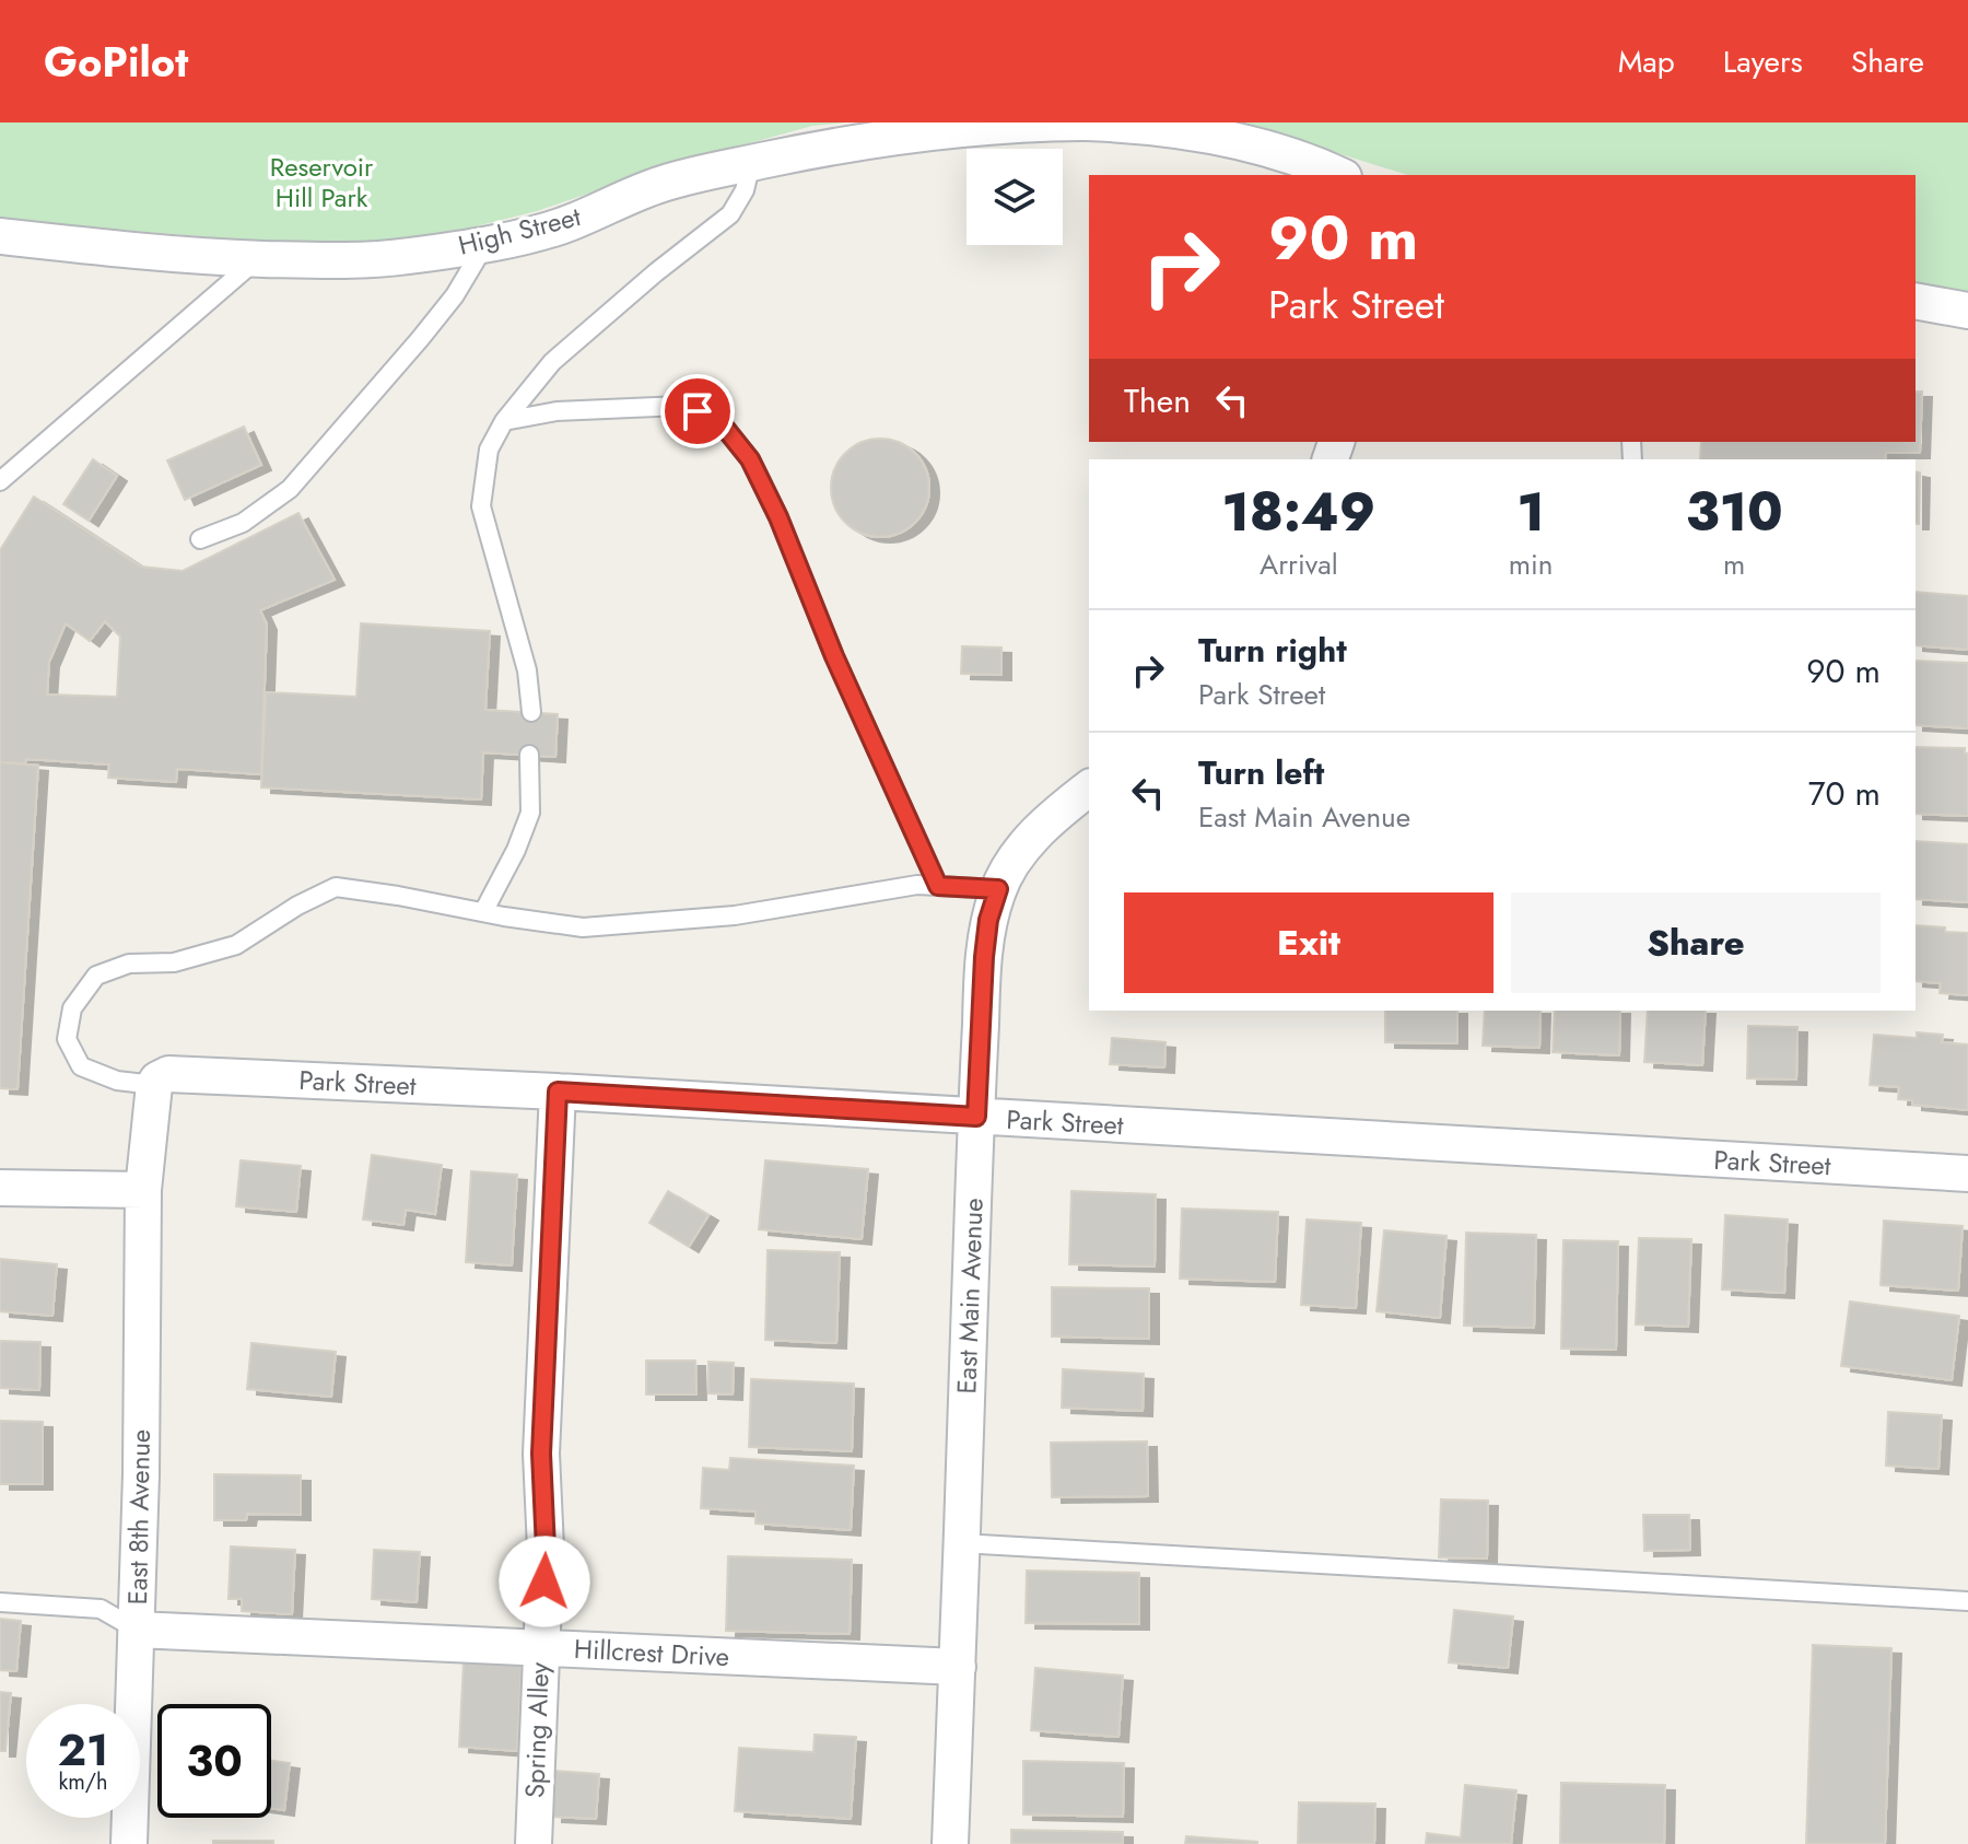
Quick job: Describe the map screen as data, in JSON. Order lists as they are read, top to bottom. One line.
{"streets":{"street":["High Street","Park Street","East Main Avenue","East 8th Avenue","Hillcrest Drive","Spring Alley"]},"crossings":[["Park Street","East Main Avenue"],["Park Street","Spring Alley"],["East Main Avenue","Hillcrest Drive"],["East 8th Avenue","Hillcrest Drive"],["Hillcrest Drive","Spring Alley"]],"parks":["Reservoir Hill Park"],"page":{"header":"GoPilot","nav":["Map","Layers","Share"],"turn":["90 m","Park Street"],"then":"Then","eta":["18:49","Arrival","1","min","310","m"],"list":[{"name":"Turn right","note":"Park Street","value":"90 m"},{"name":"Turn left","note":"East Main Avenue","value":"70 m"}],"buttons":["Exit","Share"],"speed":"21 km/h","limit":"30"}}
